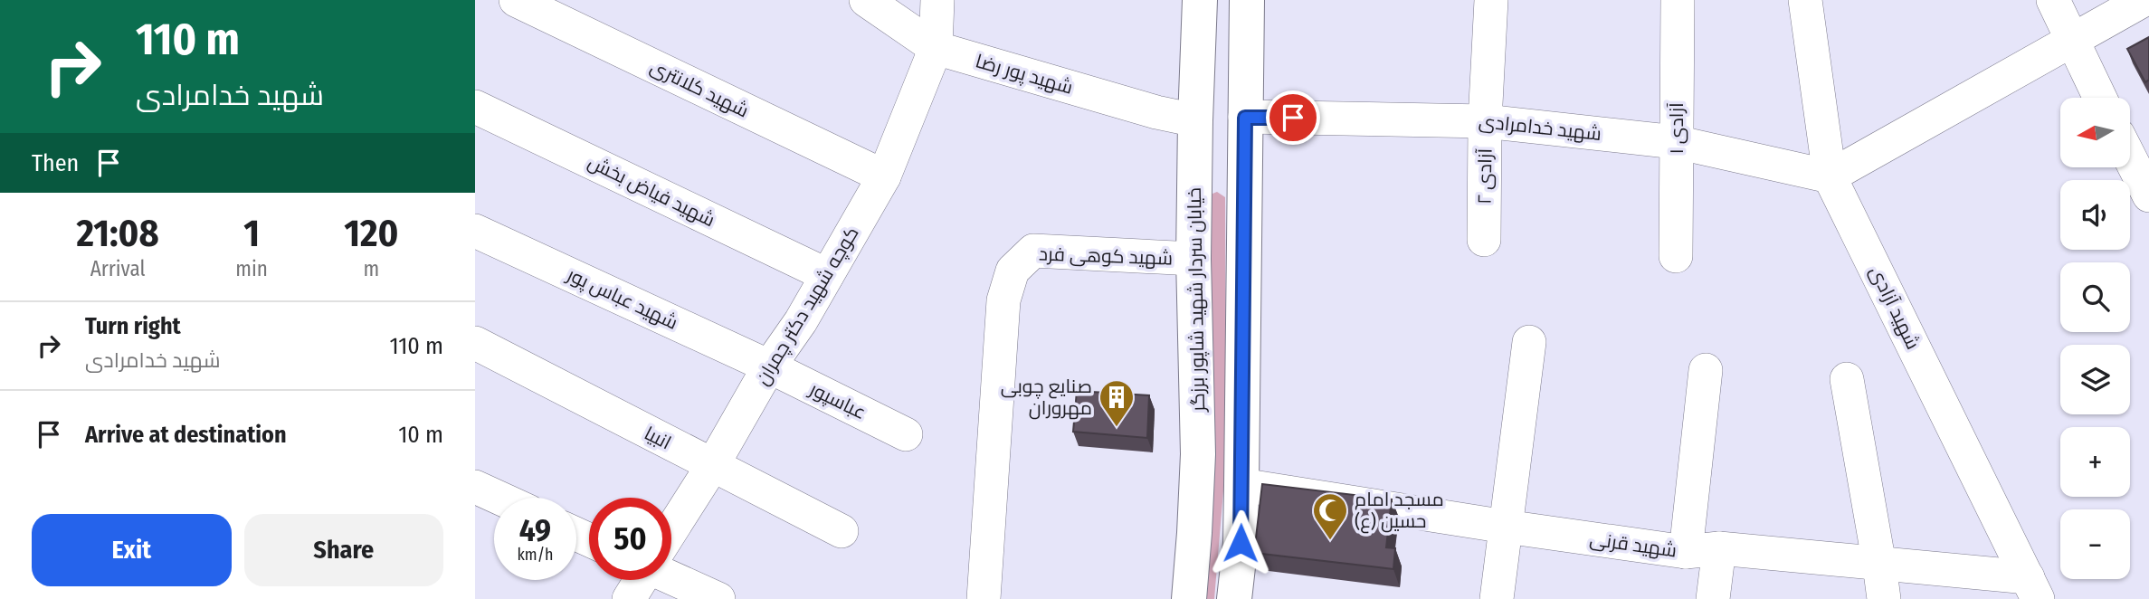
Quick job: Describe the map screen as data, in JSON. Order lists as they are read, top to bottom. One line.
{"streets":{"main road":["خیابان سردار شهید شاپور برزگر"],"street":["شهید پور رضا","شهید کلانتری","شهید خدامرادی","آزادی ۱","آزادی ۲","شهید فیاض بخش","شهید کوهی فرد","شهید عباس پور","کوچه شهید دکتر چمران","شهید آزادی","عباسپور","انبیا","شهید قرنی"]},"crossings":[["شهید پور رضا","خیابان سردار شهید شاپور برزگر"],["شهید پور رضا","کوچه شهید دکتر چمران"],["شهید کلانتری","کوچه شهید دکتر چمران"],["شهید خدامرادی","آزادی ۱"],["شهید خدامرادی","آزادی ۲"],["شهید خدامرادی","شهید آزادی"],["شهید فیاض بخش","کوچه شهید دکتر چمران"],["شهید کوهی فرد","خیابان سردار شهید شاپور برزگر"],["شهید عباس پور","کوچه شهید دکتر چمران"],["شهید عباس پور","عباسپور"],["کوچه شهید دکتر چمران","عباسپور"],["کوچه شهید دکتر چمران","انبیا"],["شهید آزادی","شهید قرنی"]],"places":{"building":["صنایع چوبی مهروران"],"mosque":["مسجد امام حسین (ع)"]},"north":"left","page":{"turn":["110 m","شهید خدامرادی"],"map_buttons":["+","−"],"then":"Then","eta":["21:08","Arrival","1","min","120","m"],"list":[{"name":"Turn right","note":"شهید خدامرادی","value":"110 m"},{"name":"Arrive at destination","value":"10 m"}],"speed":"49 km/h","limit":"50","buttons":["Exit","Share"]}}
